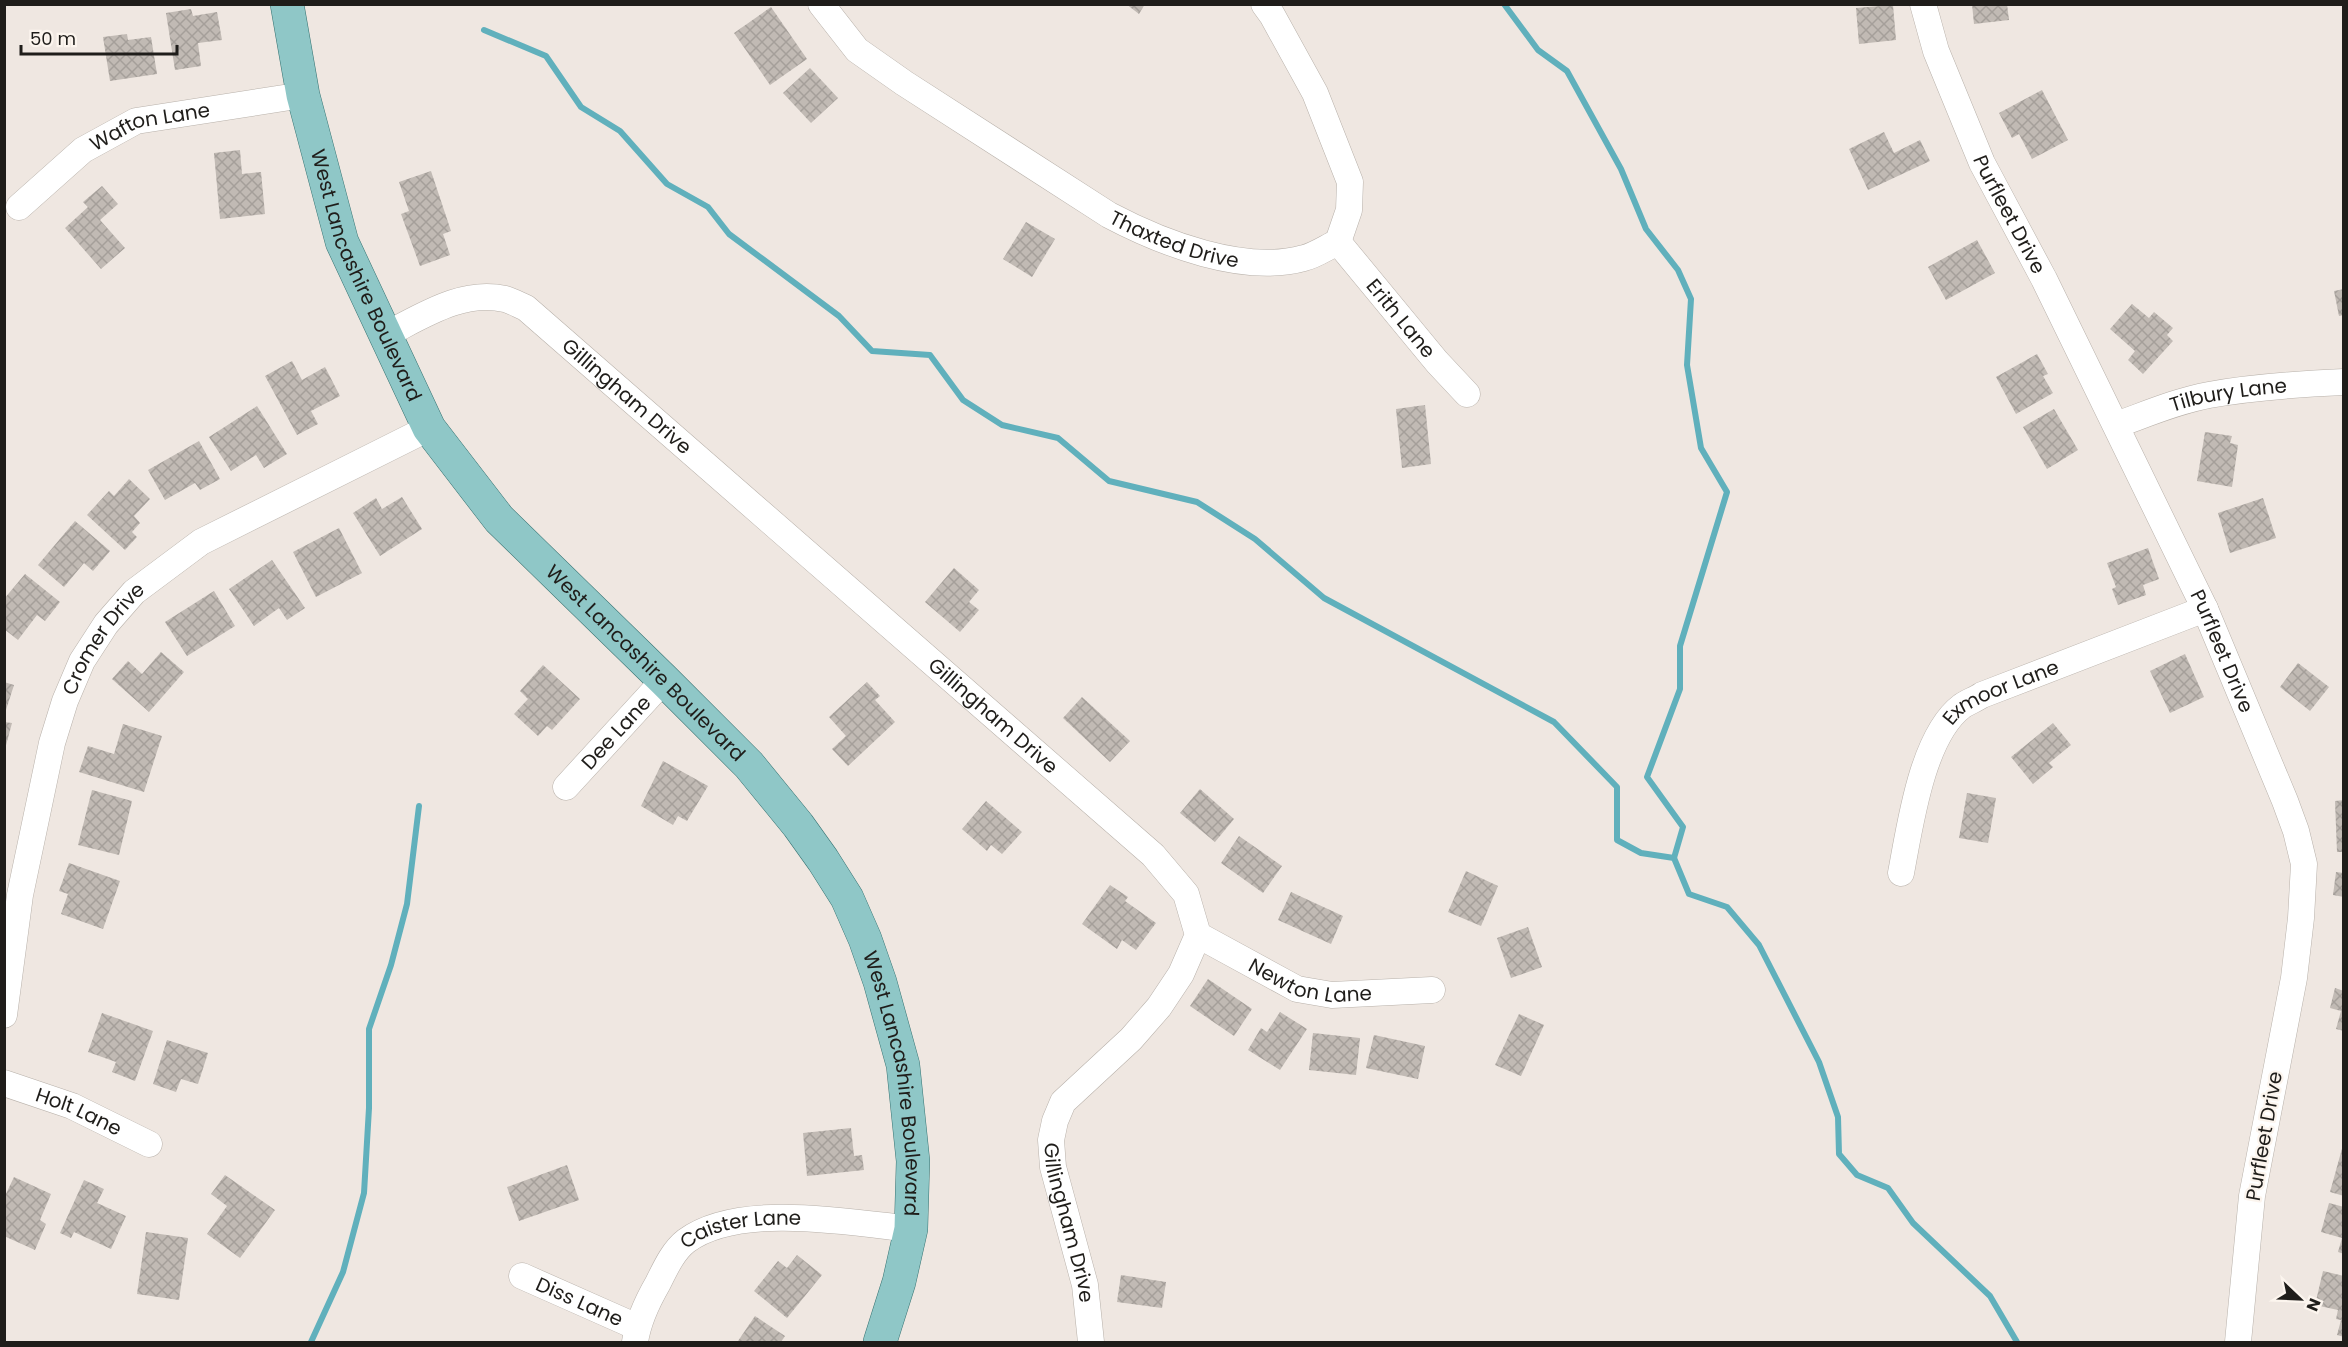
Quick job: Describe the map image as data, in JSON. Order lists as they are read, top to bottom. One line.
{"streets":{"main road":["West Lancashire Boulevard"],"street":["Wafton Lane","Purfleet Drive","Thaxted Drive","Erith Lane","Gillingham Drive","Tilbury Lane","Cromer Drive","Exmoor Lane","Dee Lane","Newton Lane","Holt Lane","Caister Lane","Diss Lane"]},"crossings":[["Wafton Lane","West Lancashire Boulevard"],["Purfleet Drive","Tilbury Lane"],["Purfleet Drive","Exmoor Lane"],["Thaxted Drive","Erith Lane"],["West Lancashire Boulevard","Gillingham Drive"],["West Lancashire Boulevard","Cromer Drive"],["West Lancashire Boulevard","Dee Lane"],["West Lancashire Boulevard","Caister Lane"],["Gillingham Drive","Newton Lane"],["Caister Lane","Diss Lane"]],"scale_bar":"50 m","north":"bottom right"}
